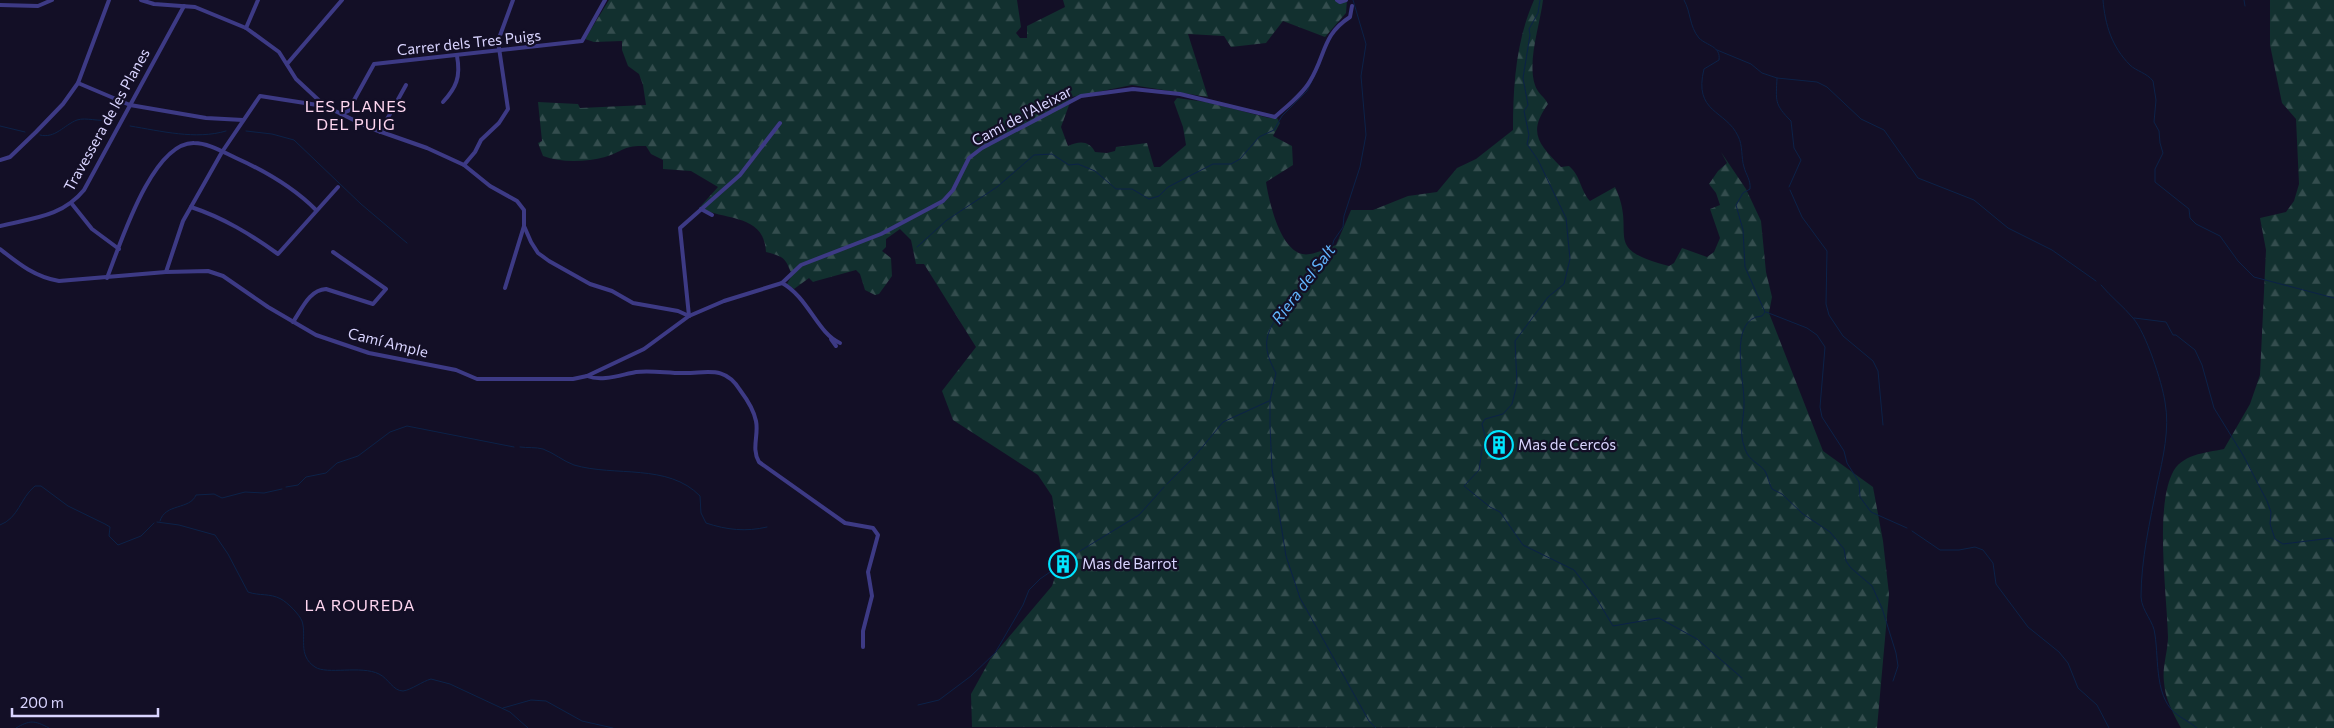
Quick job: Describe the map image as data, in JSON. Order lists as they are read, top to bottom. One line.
{"streets":{"street":["Carrer dels Tres Puigs","Camí de l'Aleixar","Travessera de les Planes","Camí Ample"]},"crossings":[["Camí de l'Aleixar","Camí Ample"]],"districts":["LES PLANES DEL PUIG","LA ROUREDA"],"water":["Riera del Salt"],"places":{"building":["Mas de Cercós","Mas de Barrot"]},"scale_bar":"200 m"}
